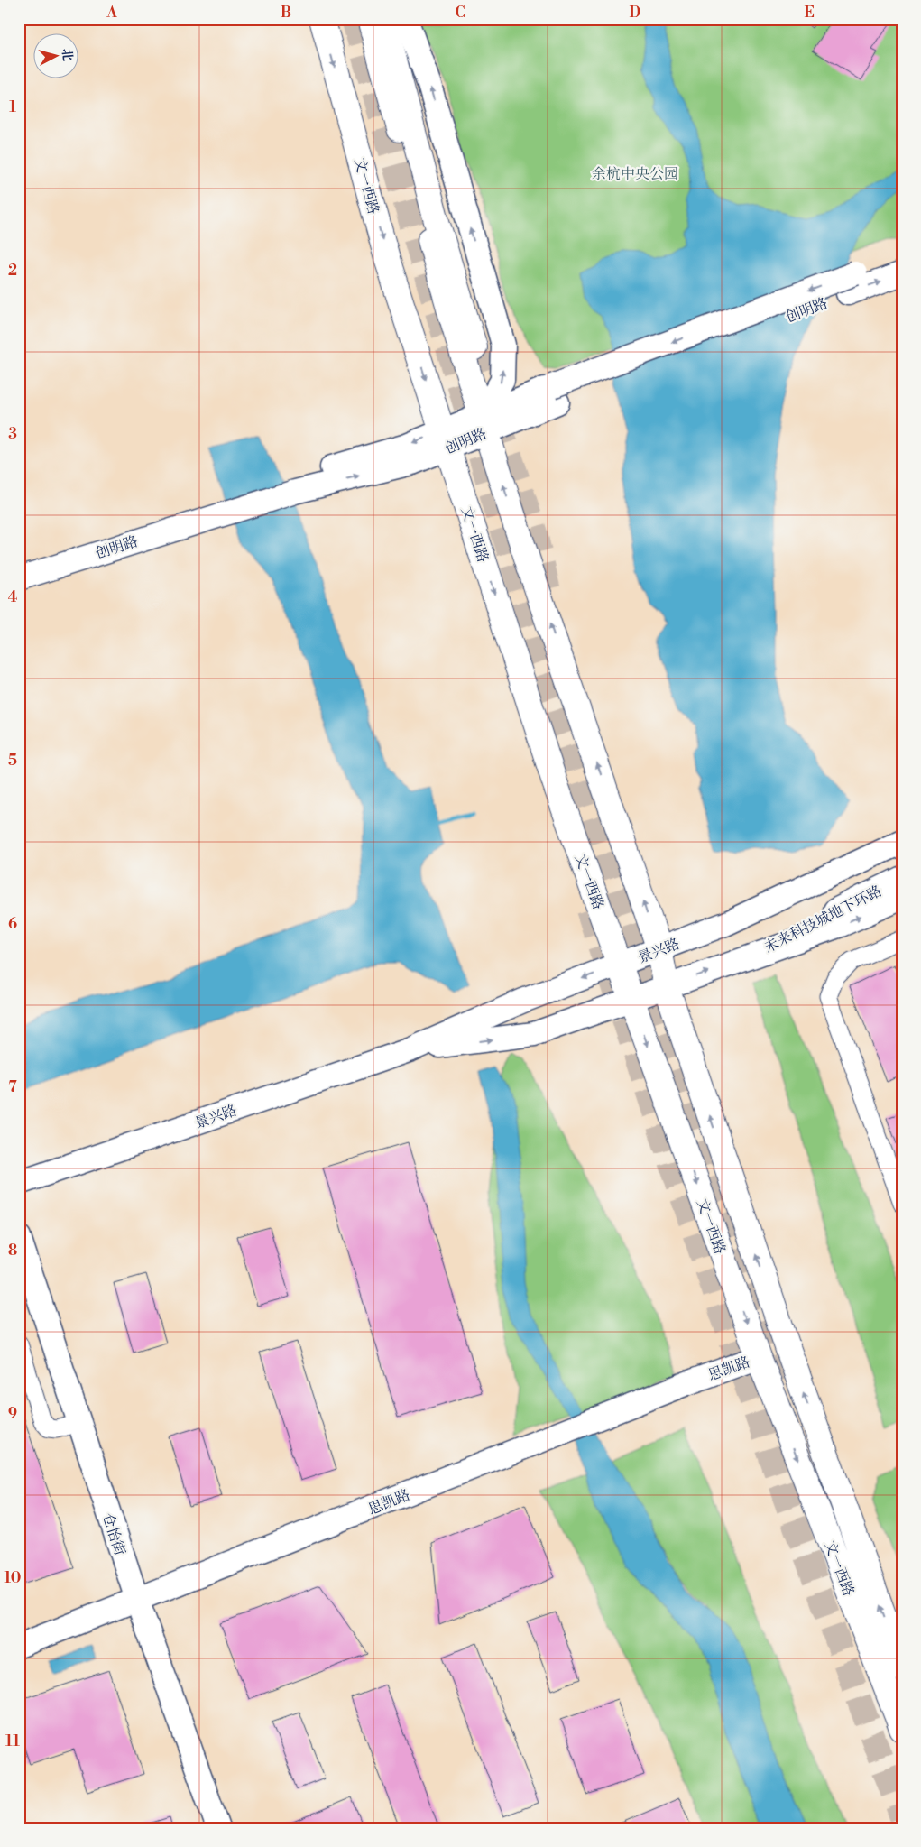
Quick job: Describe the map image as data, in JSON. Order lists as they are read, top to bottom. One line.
{"streets":{"main road":["文一西路"],"street":["创明路","未来科技城地下环路","景兴路","思凯路","仓怡街"]},"crossings":[["文一西路","创明路"],["文一西路","景兴路"],["文一西路","思凯路"],["未来科技城地下环路","景兴路"],["思凯路","仓怡街"]],"parks":["余杭中央公园"],"north":"right","grid":{"columns":["A","B","C","D","E"],"rows":["1","2","3","4","5","6","7","8","9","10","11"]}}
